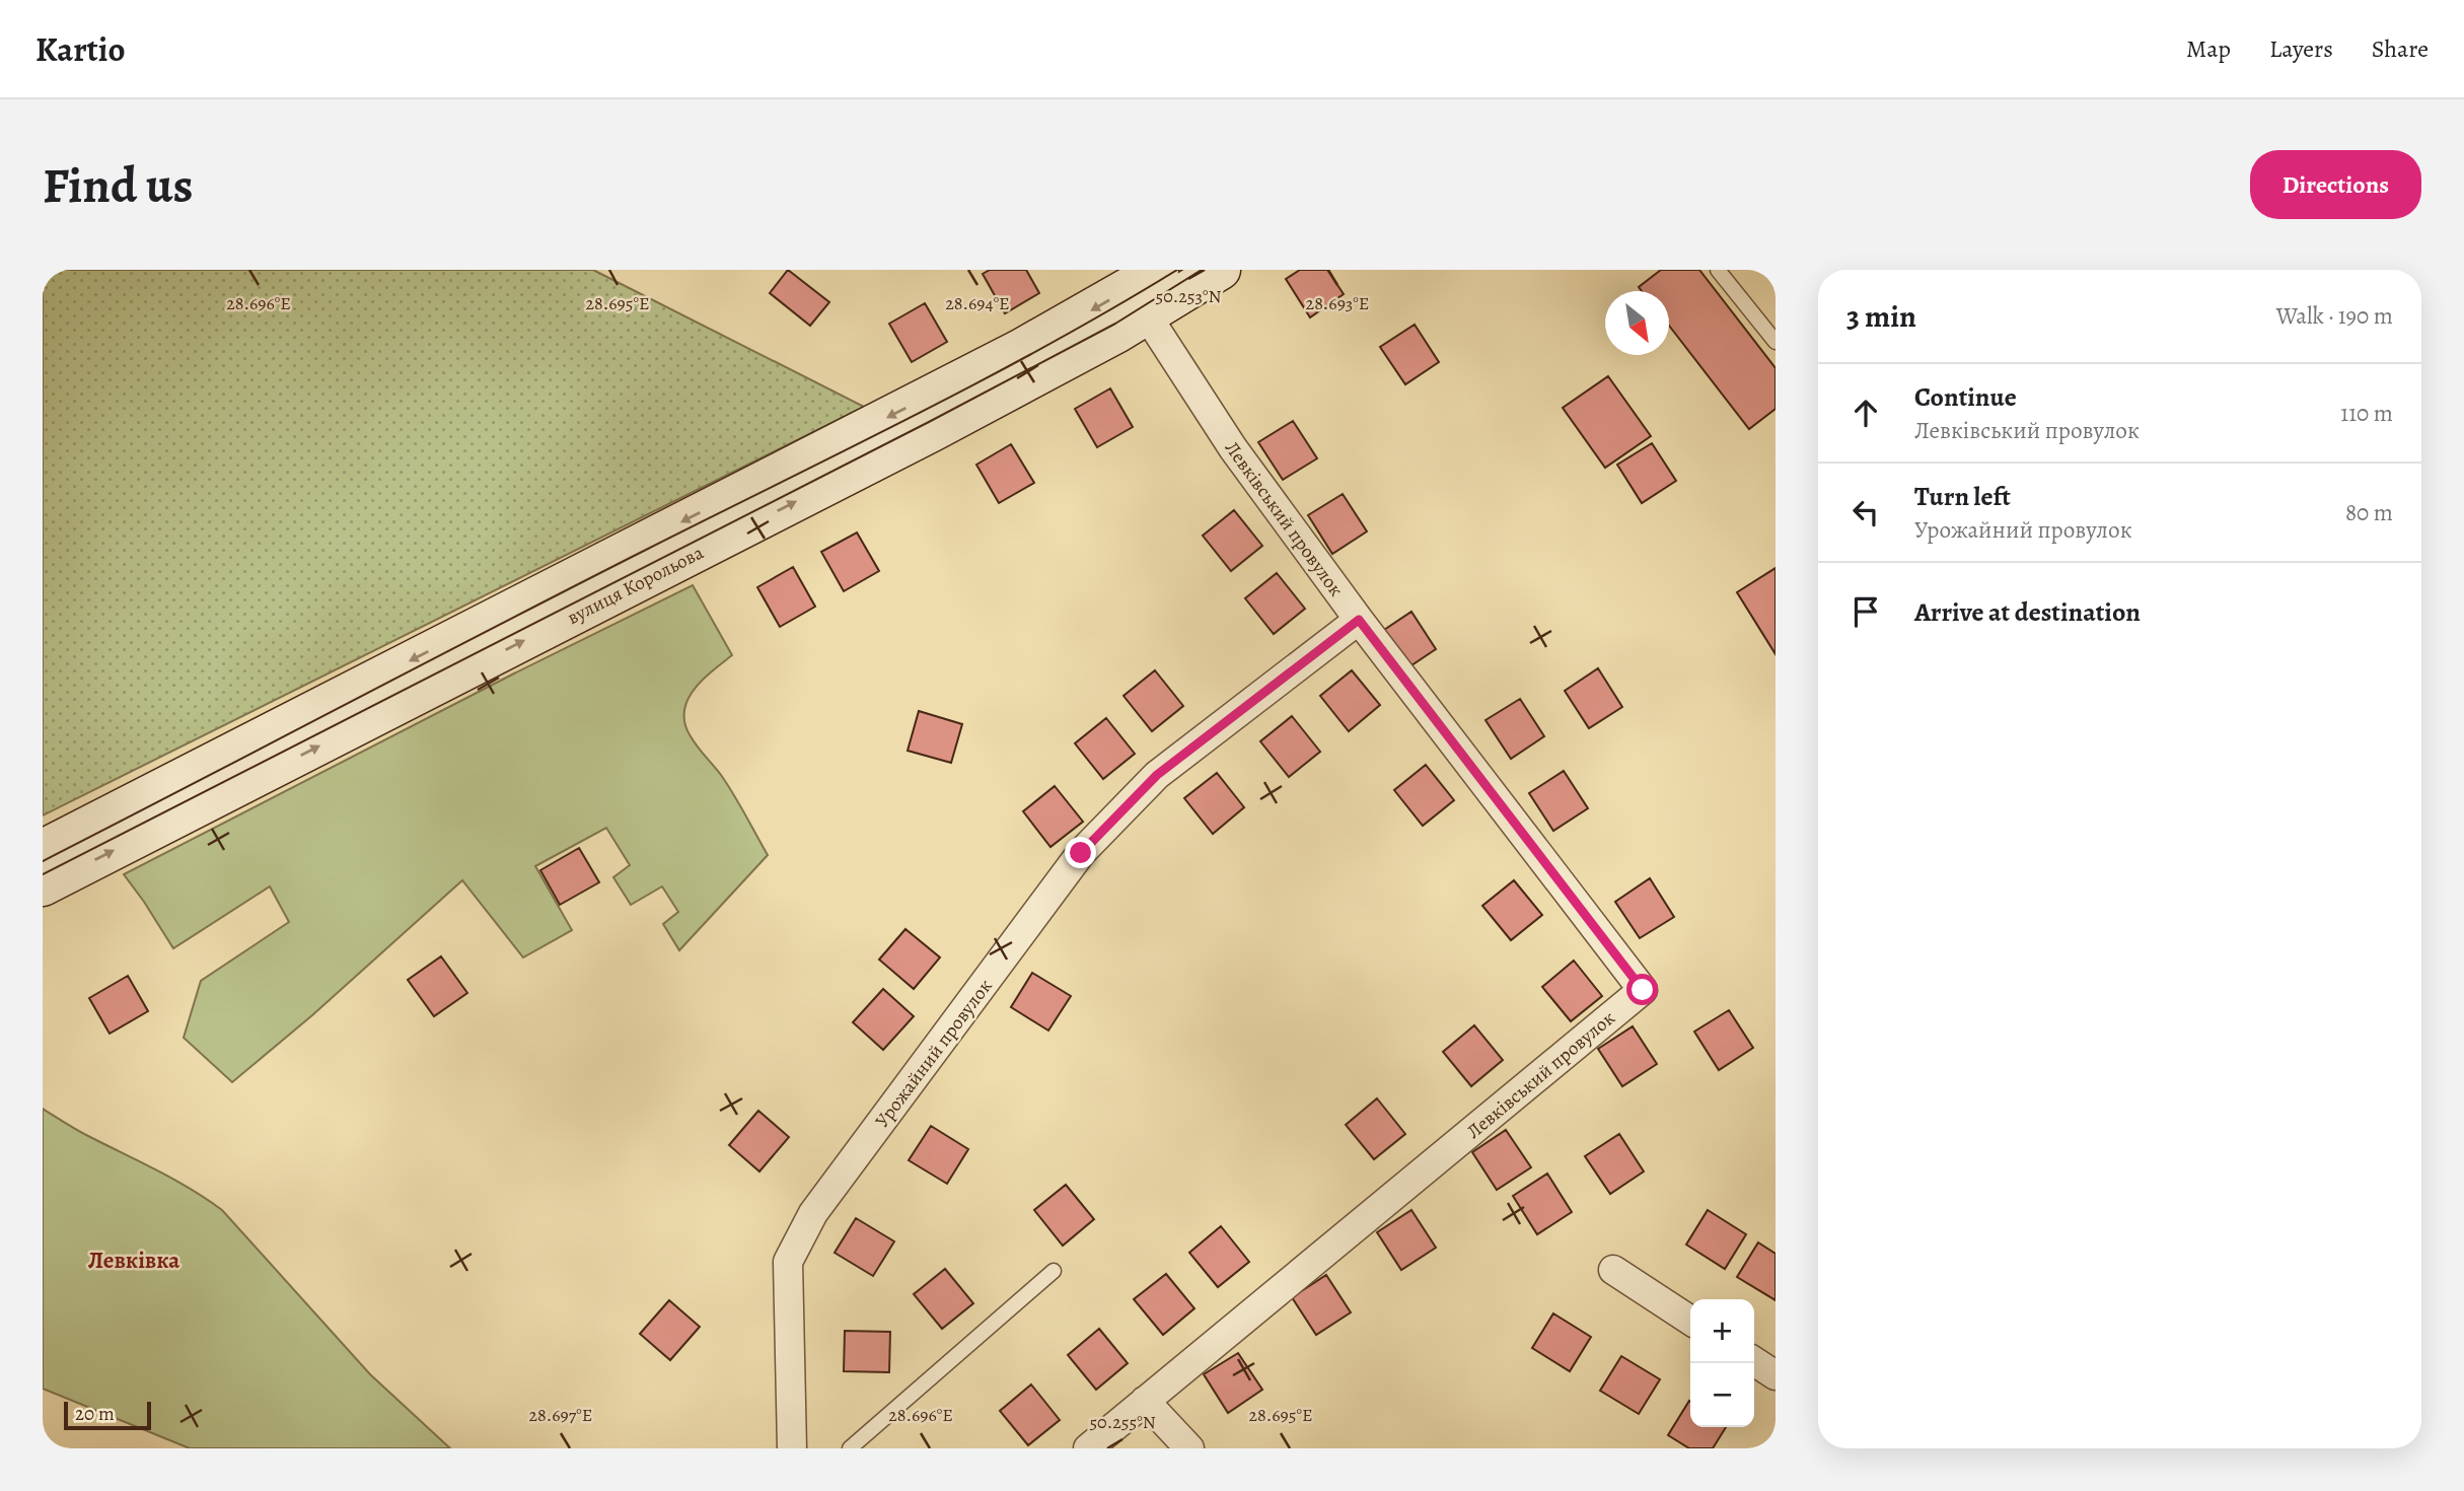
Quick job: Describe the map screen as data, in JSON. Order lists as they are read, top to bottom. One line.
{"streets":{"main road":["вулиця Корольова"],"street":["Левківський провулок","Урожайний провулок"]},"crossings":[["Левківський провулок","вулиця Корольова"],["Левківський провулок","Урожайний провулок"]],"districts":["Левківка"],"scale_bar":"20 m","north":"bottom right","page":{"header":"Kartio","nav":["Map","Layers","Share"],"buttons":"Directions","title":"Find us","heading":["3 min","Walk · 190 m"],"list":[["Continue","Левківський провулок","110 m"],["Turn left","Урожайний провулок","80 m"],"Arrive at destination"],"map_buttons":["+","−"],"scale":"20 m"},"coordinates":["50.253°N","28.693°E","28.696°E","28.695°E","28.694°E","28.697°E","50.255°N"]}
